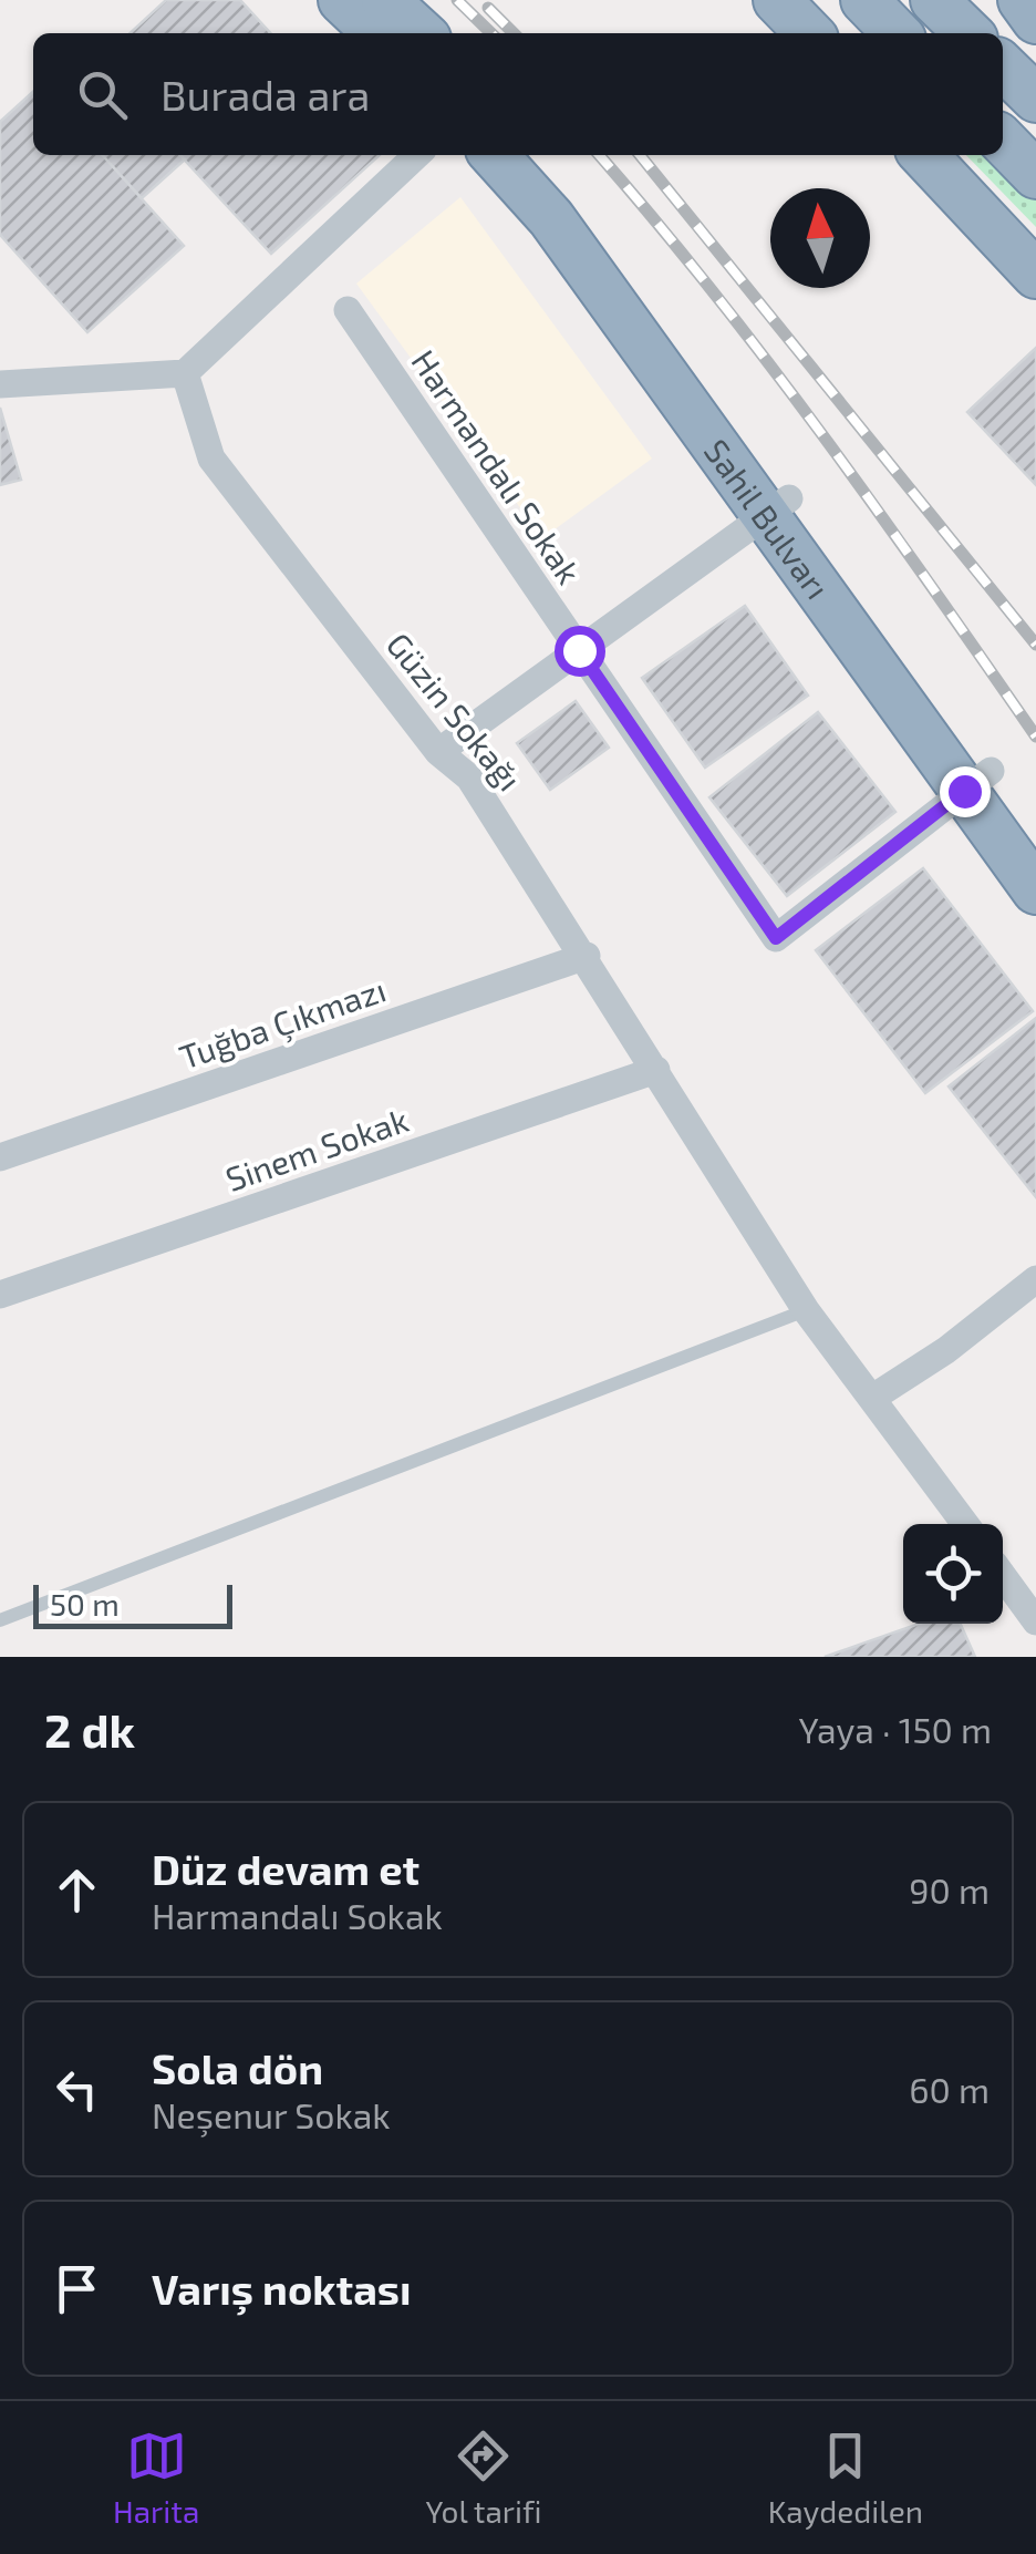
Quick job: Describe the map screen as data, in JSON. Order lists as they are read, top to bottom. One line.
{"streets":{"highway":["Sahil Bulvarı"],"street":["Harmandalı Sokak","Güzin Sokağı","Tuğba Çıkmazı","Sinem Sokak"]},"crossings":[["Harmandalı Sokak","Sahil Bulvarı"],["Güzin Sokağı","Tuğba Çıkmazı"],["Güzin Sokağı","Sinem Sokak"]],"scale_bar":"50 m","north":"top","page":{"search":"Burada ara","scale":"50 m","heading":["2 dk","Yaya · 150 m"],"list":[["Düz devam et","Harmandalı Sokak","90 m"],["Sola dön","Neşenur Sokak","60 m"],"Varış noktası"],"nav":["Harita","Yol tarifi","Kaydedilen"]}}
